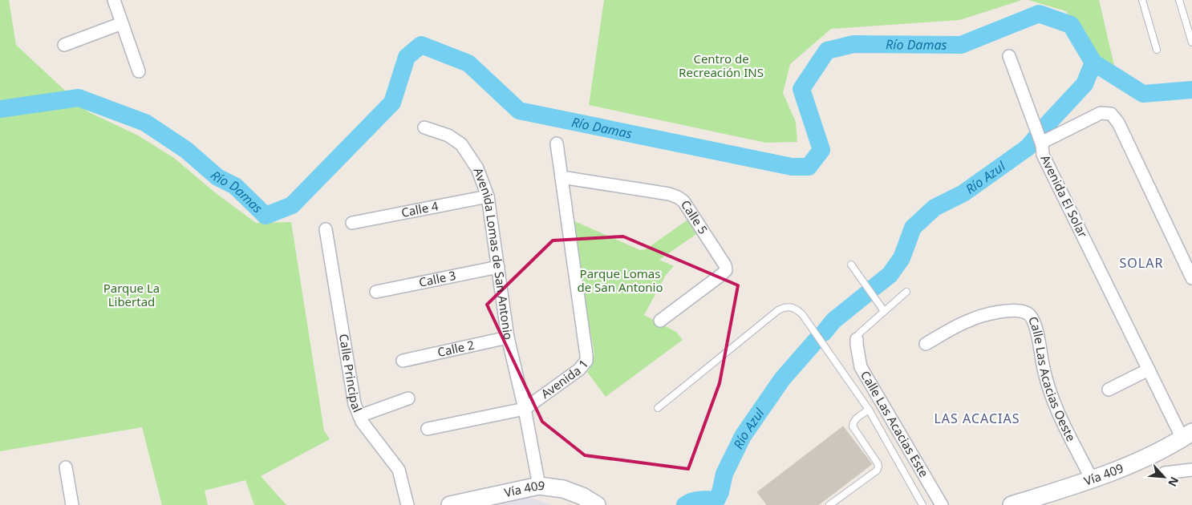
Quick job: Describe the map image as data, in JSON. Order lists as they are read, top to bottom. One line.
{"streets":{"street":["Avenida El Solar","Calle 4","Calle 5","Avenida Lomas de San Antonio","Calle 3","Calle 2","Calle Principal","Avenida 1","Calle Las Acacias Oeste","Calle Las Acacias Este","Vía 409"]},"crossings":[["Avenida El Solar","Vía 409"],["Calle 4","Avenida Lomas de San Antonio"],["Calle 5","Avenida 1"],["Avenida Lomas de San Antonio","Calle 3"],["Avenida Lomas de San Antonio","Calle 2"],["Avenida Lomas de San Antonio","Avenida 1"],["Calle Las Acacias Oeste","Vía 409"]],"districts":["SOLAR","LAS ACACIAS"],"water":["Río Damas","Río Azul"],"parks":["Centro de Recreación INS","Parque Lomas de San Antonio","Parque La Libertad"],"north":"bottom right"}
